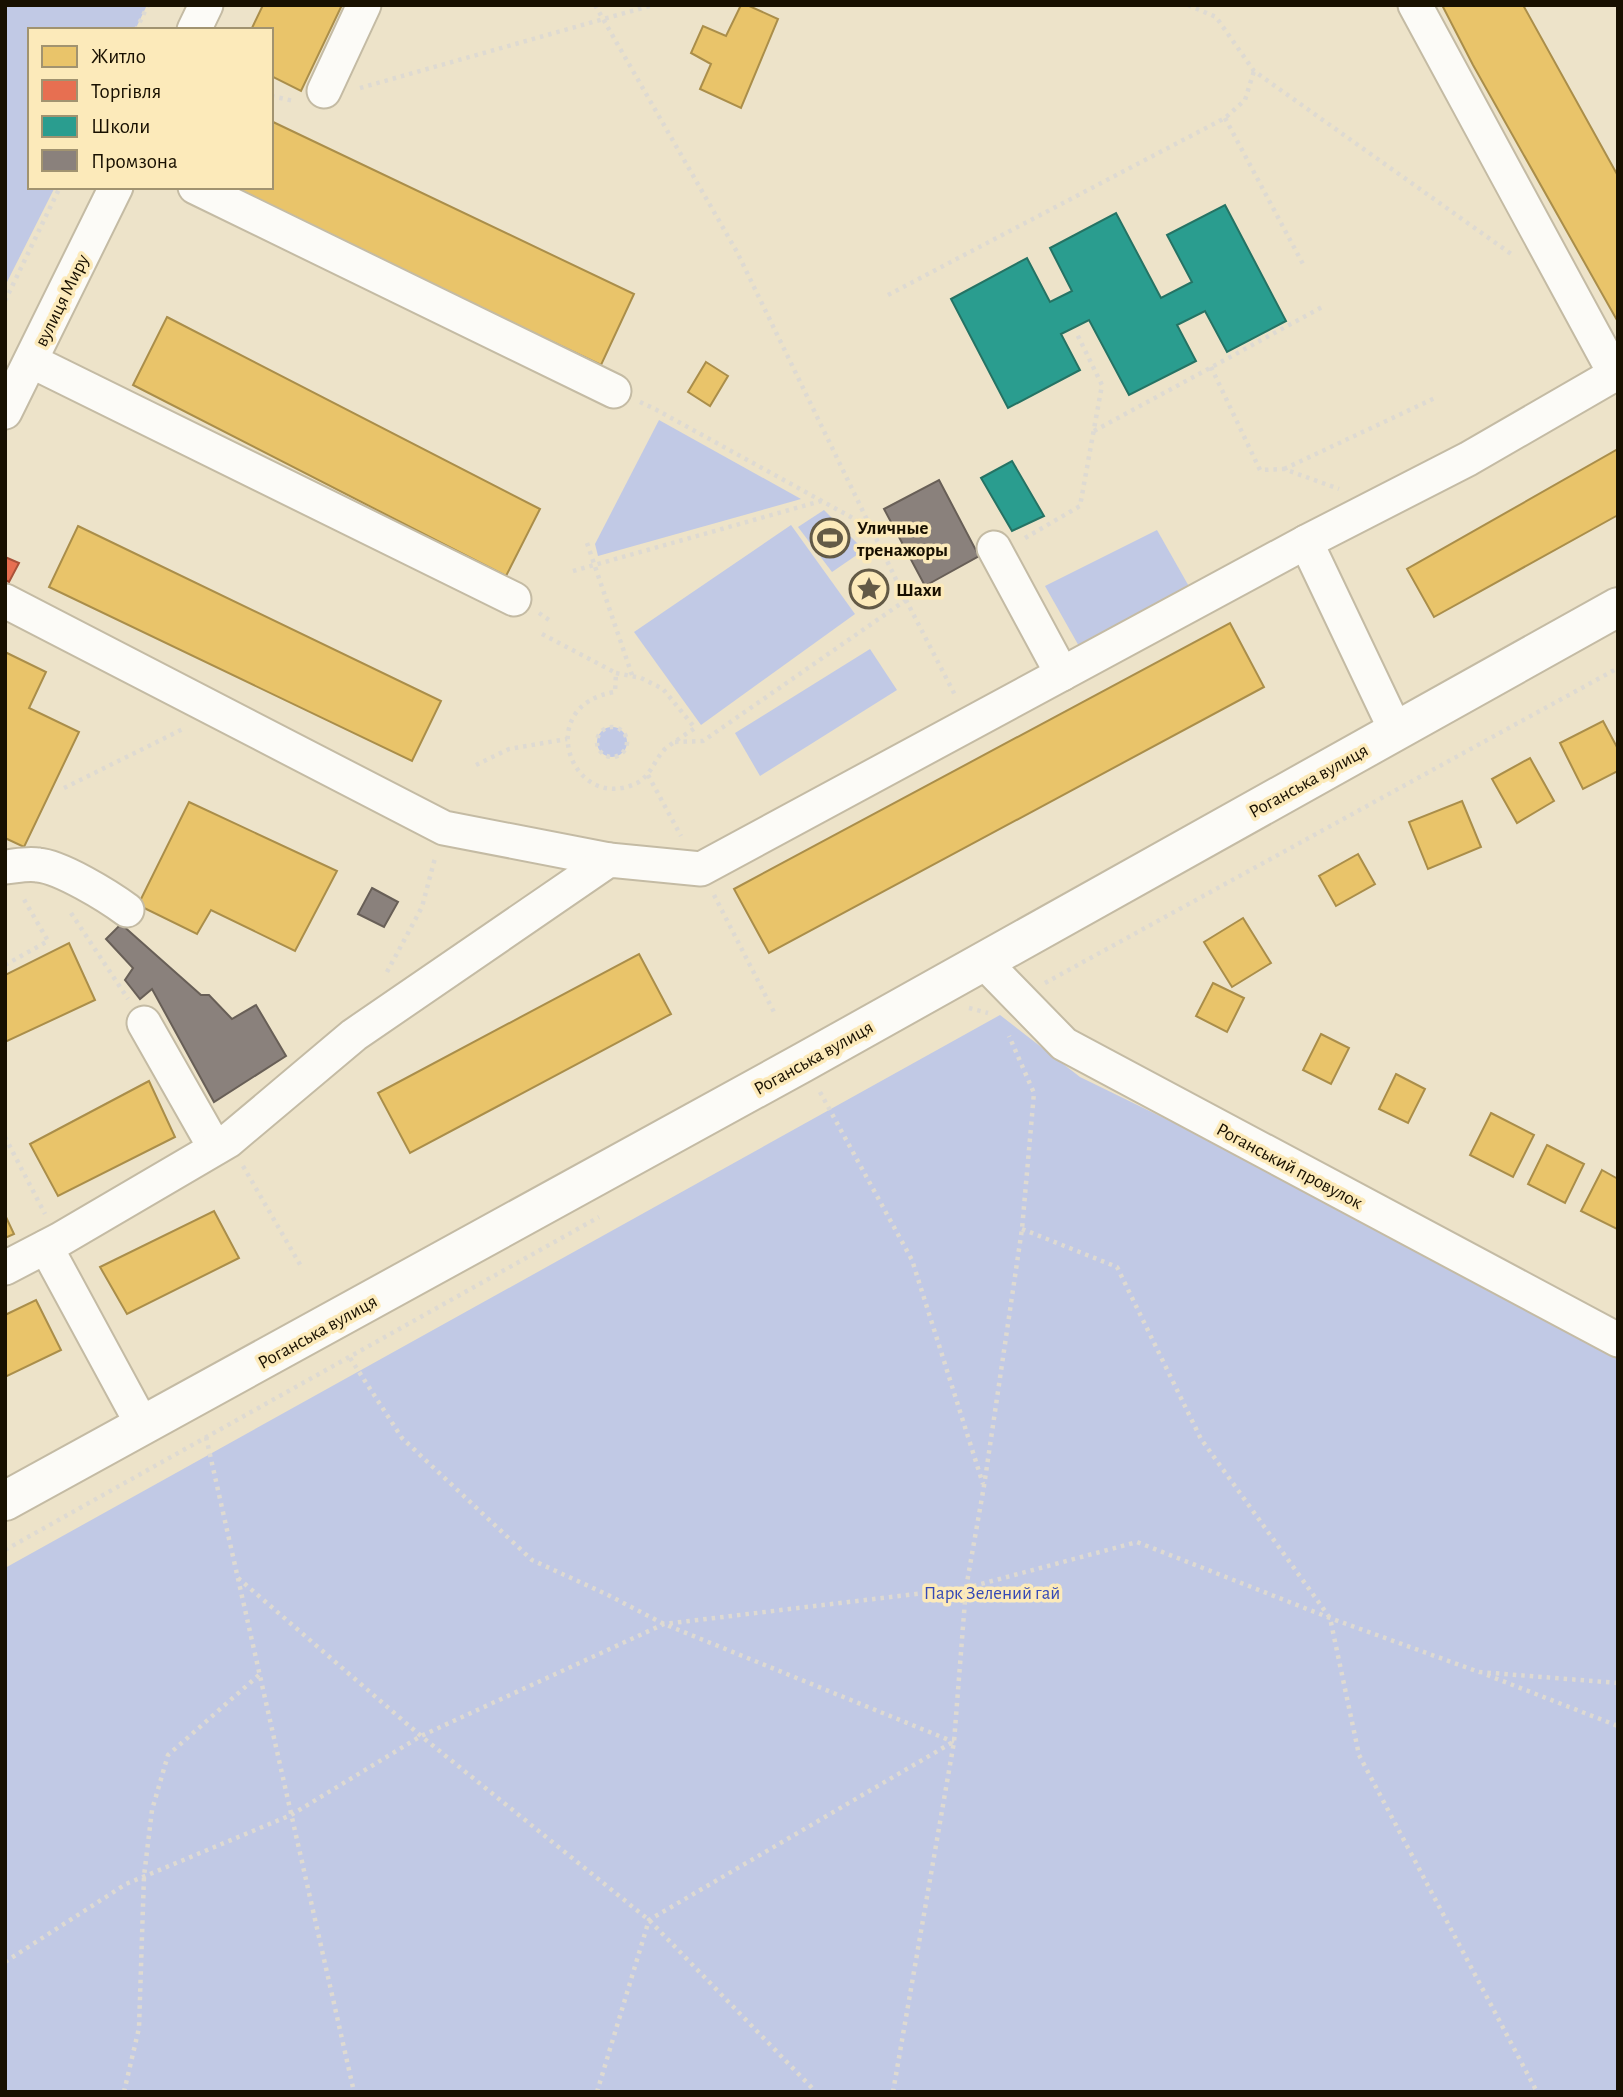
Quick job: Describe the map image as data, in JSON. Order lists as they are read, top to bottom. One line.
{"streets":{"main road":["Роганська вулиця"],"street":["вулиця Миру","Роганський провулок"]},"crossings":[["Роганська вулиця","Роганський провулок"]],"parks":["Парк Зелений гай"],"places":{"sports":["Уличные тренажоры"],"place":["Шахи"]},"legend":["Житло","Торгівля","Школи","Промзона"]}
